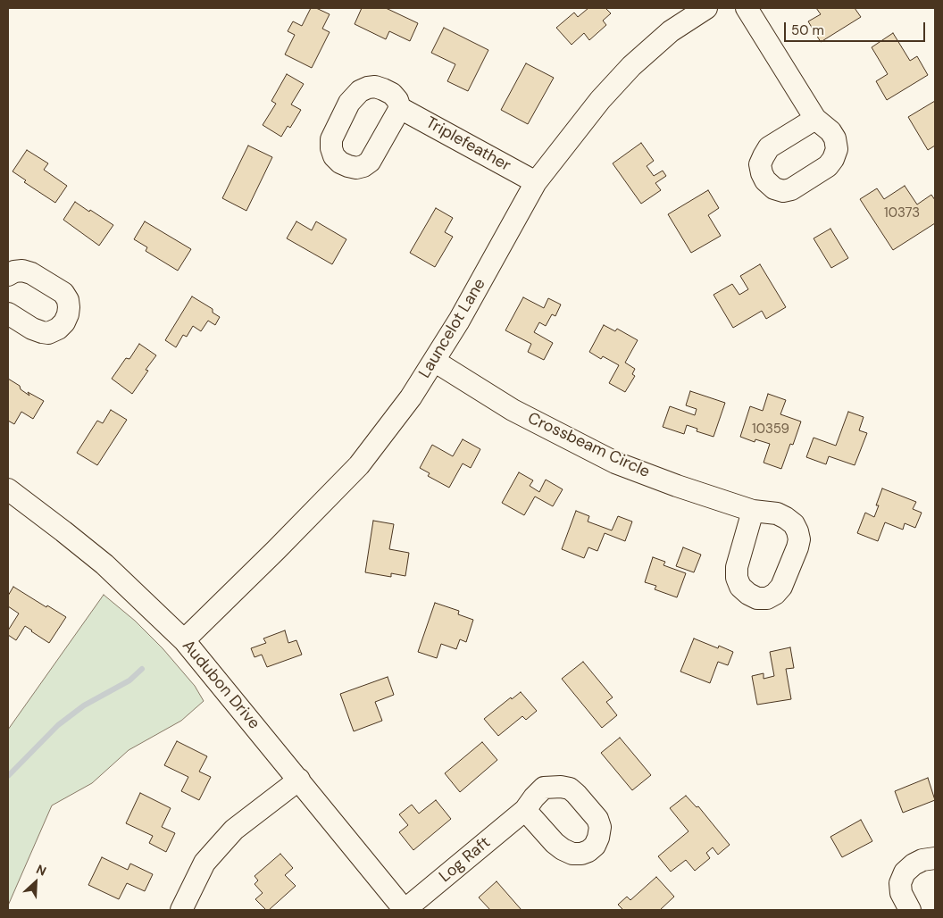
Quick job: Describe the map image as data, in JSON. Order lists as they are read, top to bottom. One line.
{"streets":{"street":["Triplefeather","Launcelot Lane","Crossbeam Circle","Audubon Drive","Log Raft"]},"crossings":[["Triplefeather","Launcelot Lane"],["Launcelot Lane","Crossbeam Circle"],["Launcelot Lane","Audubon Drive"],["Audubon Drive","Log Raft"]],"house_numbers":["10373","10359"],"scale_bar":"50 m","north":"top right"}
